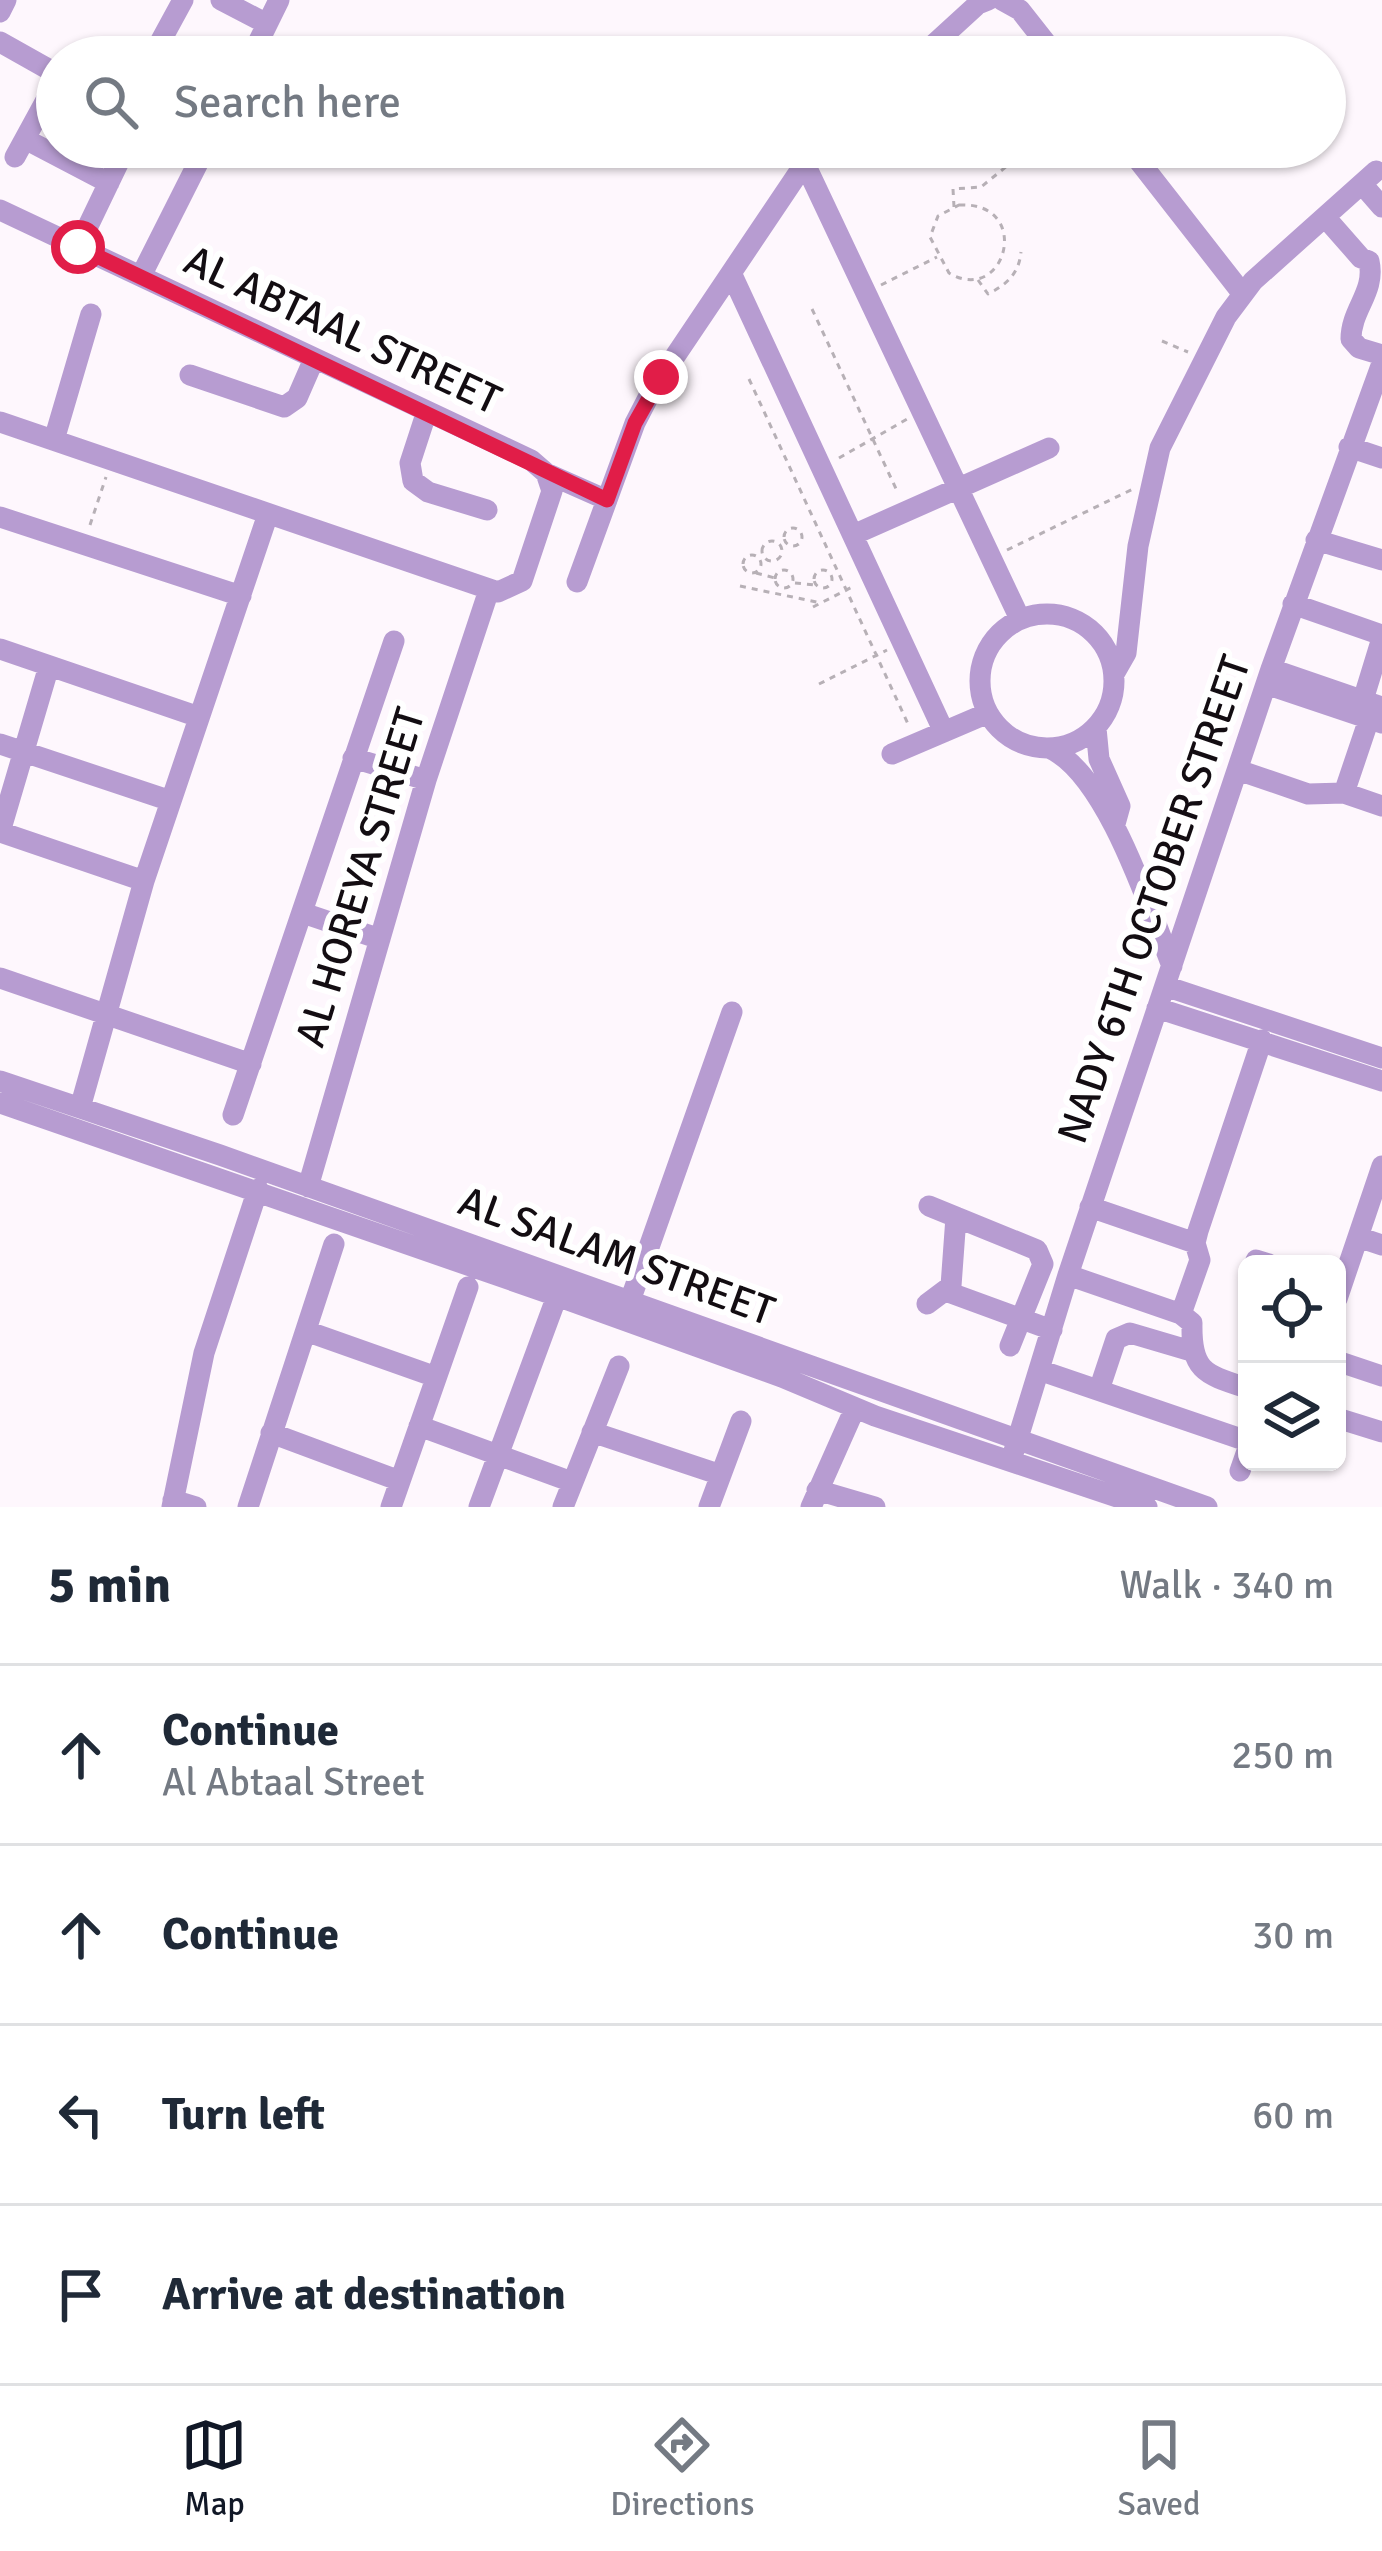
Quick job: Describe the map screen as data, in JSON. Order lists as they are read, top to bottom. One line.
{"streets":{"street":["AL ABTAAL STREET","AL HOREYA STREET","NADY 6TH OCTOBER STREET","AL SALAM STREET"]},"crossings":[["AL HOREYA STREET","AL SALAM STREET"],["NADY 6TH OCTOBER STREET","AL SALAM STREET"]],"page":{"search":"Search here","heading":["5 min","Walk · 340 m"],"list":[["Continue","Al Abtaal Street","250 m"],["Continue","30 m"],["Turn left","60 m"],"Arrive at destination"],"nav":["Map","Directions","Saved"]}}
